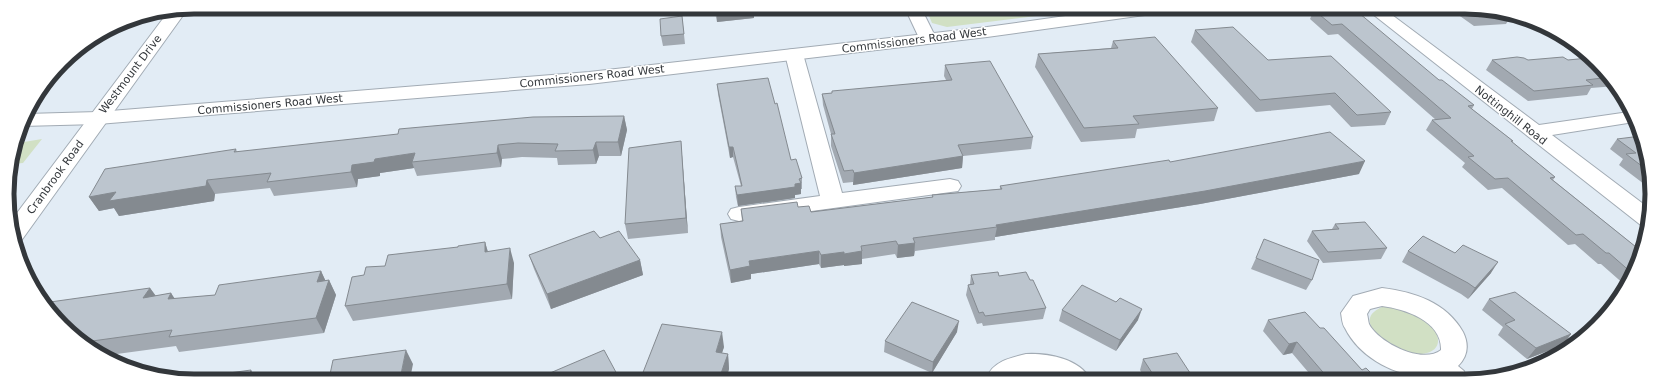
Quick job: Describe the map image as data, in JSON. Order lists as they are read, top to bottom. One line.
{"streets":{"street":["Commissioners Road West","Westmount Drive","Nottinghill Road","Cranbrook Road"]},"crossings":[["Commissioners Road West","Westmount Drive"],["Commissioners Road West","Cranbrook Road"],["Westmount Drive","Cranbrook Road"]]}
